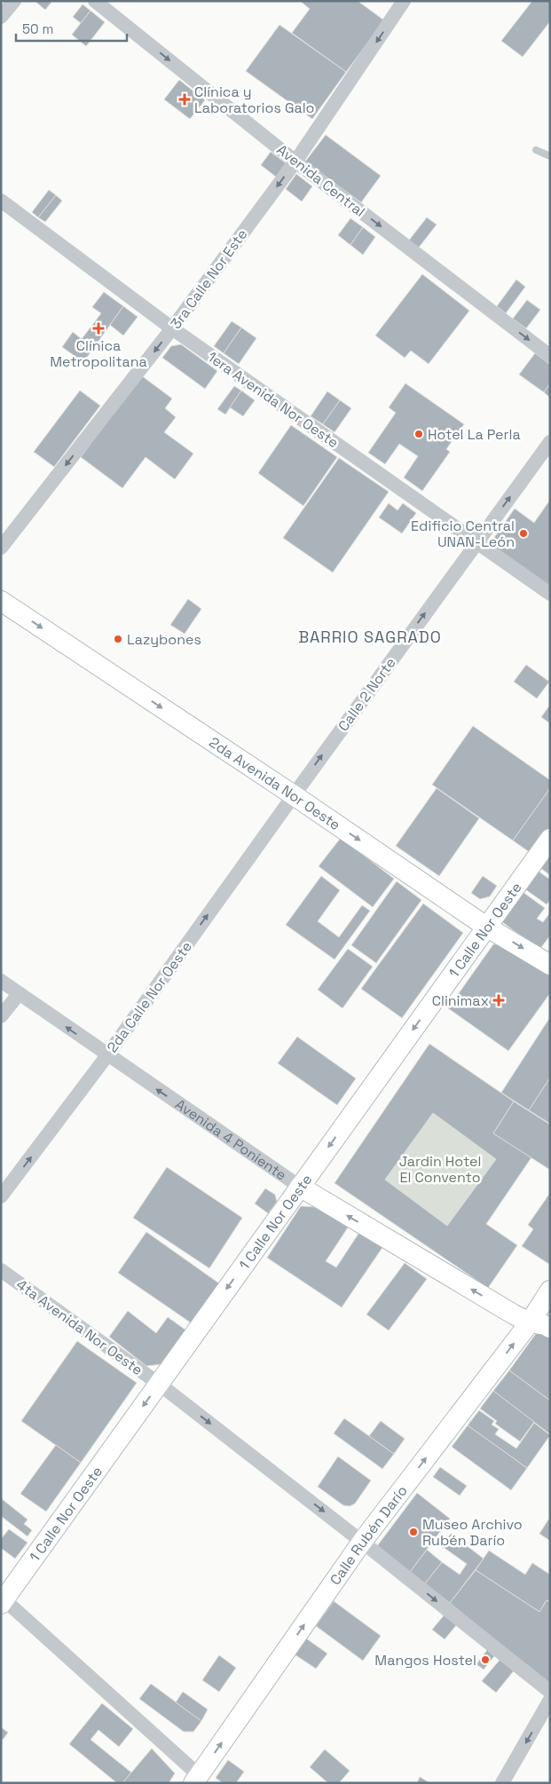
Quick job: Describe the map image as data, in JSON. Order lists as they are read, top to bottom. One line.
{"streets":{"street":["Avenida Central","3ra Calle Nor Este","1era Avenida Nor Oeste","Calle 2 Norte","2da Avenida Nor Oeste","1 Calle Nor Oeste","2da Calle Nor Oeste","Avenida 4 Poniente","4ta Avenida Nor Oeste","Calle Rubén Darío"]},"crossings":[["Avenida Central","3ra Calle Nor Este"],["3ra Calle Nor Este","1era Avenida Nor Oeste"],["1era Avenida Nor Oeste","Calle 2 Norte"],["Calle 2 Norte","2da Avenida Nor Oeste"],["Calle 2 Norte","2da Calle Nor Oeste"],["2da Avenida Nor Oeste","1 Calle Nor Oeste"],["2da Avenida Nor Oeste","2da Calle Nor Oeste"],["1 Calle Nor Oeste","Avenida 4 Poniente"],["1 Calle Nor Oeste","4ta Avenida Nor Oeste"],["2da Calle Nor Oeste","Avenida 4 Poniente"],["Avenida 4 Poniente","Calle Rubén Darío"],["4ta Avenida Nor Oeste","Calle Rubén Darío"]],"one_way":["Avenida Central","3ra Calle Nor Este","Calle 2 Norte","2da Avenida Nor Oeste","1 Calle Nor Oeste","2da Calle Nor Oeste","Avenida 4 Poniente","4ta Avenida Nor Oeste","Calle Rubén Darío"],"districts":["BARRIO SAGRADO"],"parks":["Jardin Hotel El Convento"],"places":{"health":["Clínica y Laboratorios Galo","Clínica Metropolitana","Clinimax"],"other":["Hotel La Perla","Edificio Central UNAN-León","Lazybones","Museo Archivo Rubén Darío","Mangos Hostel"]},"scale_bar":"50 m"}
